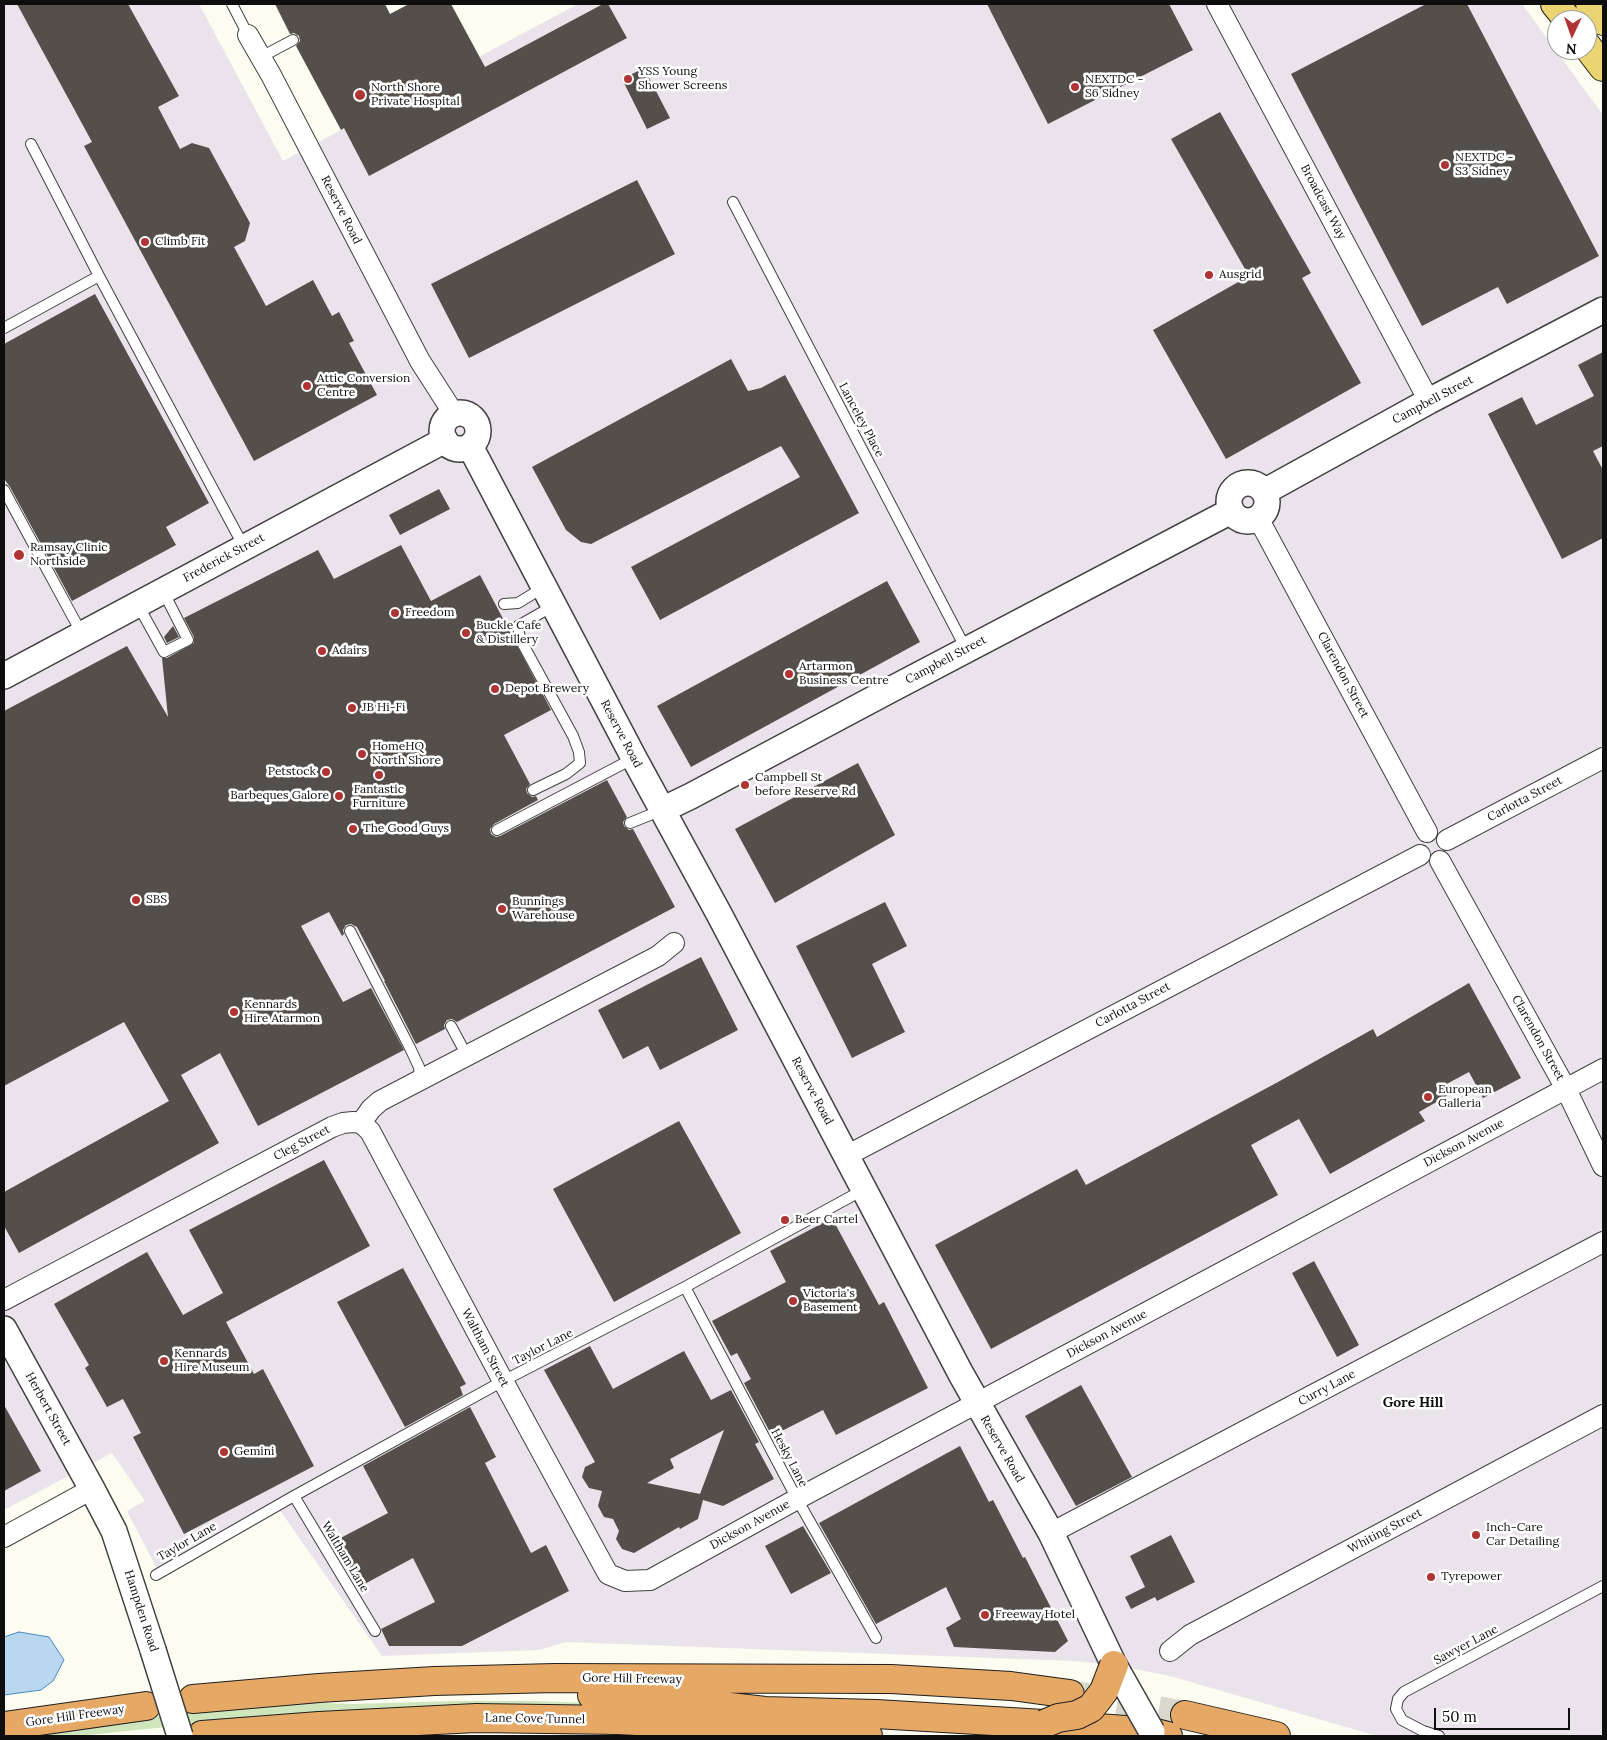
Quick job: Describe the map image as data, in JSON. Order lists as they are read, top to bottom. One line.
{"streets":{"highway":["Gore Hill Freeway","Lane Cove Tunnel"],"street":["Broadcast Way","Reserve Road","Campbell Street","Frederick Street","Clarendon Street","Carlotta Street","Cleg Street","Dickson Avenue","Waltham Street","Curry Lane","Herbert Street","Whiting Street","Hampden Road"],"lane":["Lanceley Place","Taylor Lane","Hesky Lane","Waltham Lane","Sawyer Lane"]},"crossings":[["Broadcast Way","Campbell Street"],["Reserve Road","Campbell Street"],["Reserve Road","Frederick Street"],["Reserve Road","Carlotta Street"],["Reserve Road","Dickson Avenue"],["Reserve Road","Taylor Lane"],["Reserve Road","Curry Lane"],["Campbell Street","Lanceley Place"],["Campbell Street","Clarendon Street"],["Clarendon Street","Carlotta Street"],["Clarendon Street","Dickson Avenue"],["Cleg Street","Waltham Street"],["Dickson Avenue","Waltham Street"],["Dickson Avenue","Hesky Lane"],["Taylor Lane","Waltham Street"],["Taylor Lane","Hesky Lane"],["Taylor Lane","Waltham Lane"],["Herbert Street","Hampden Road"],["Hampden Road","Lane Cove Tunnel"]],"districts":["Gore Hill"],"places":["YSS Young Shower Screens","NEXTDC - S6 Sidney","North Shore Private Hospital","NEXTDC - S3 Sidney","Climb Fit","Ausgrid","Attic Conversion Centre","Ramsay Clinic Northside","Freedom","Buckle Cafe & Distillery","Adairs","Artarmon Business Centre","Depot Brewery","JB Hi-Fi","HomeHQ North Shore","Petstock","Fantastic Furniture","Campbell St before Reserve Rd","Barbeques Galore","The Good Guys","SBS","Bunnings Warehouse","Kennards Hire Atarmon","European Galleria","Beer Cartel","Victoria's Basement","Kennards Hire Museum","Gemini","Inch-Care Car Detailing","Tyrepower","Freeway Hotel"],"scale_bar":"50 m","north":"bottom"}
